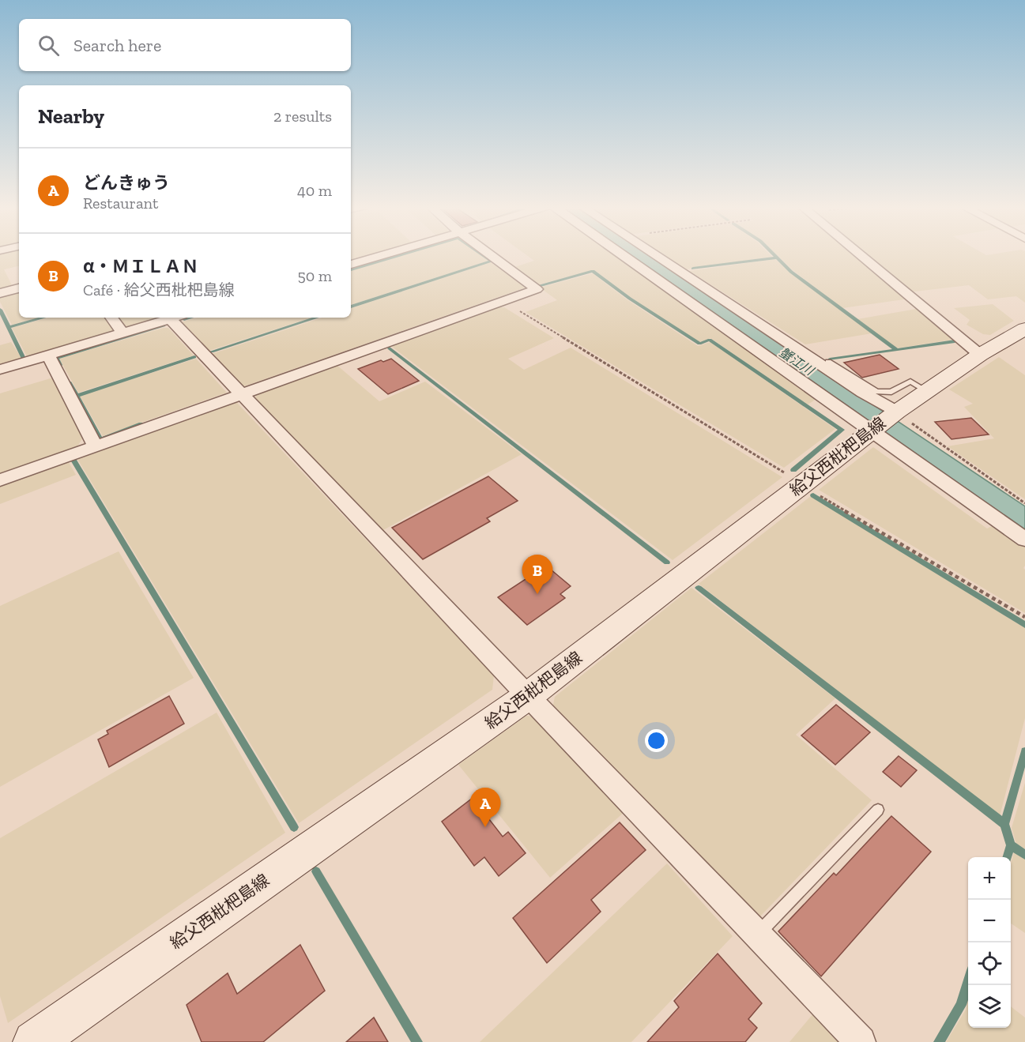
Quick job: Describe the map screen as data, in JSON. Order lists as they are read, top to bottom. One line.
{"streets":{"main road":["給父西枇杷島線"]},"water":["蟹江川"],"page":{"search":"Search here","heading":["Nearby","2 results"],"list":[{"mark":"A","name":"どんきゅう","note":"Restaurant","value":"40 m"},{"mark":"B","name":"α・ＭＩＬＡＮ","note":"Café · 給父西枇杷島線","value":"50 m"}],"pins":["B","A"],"map_buttons":["+","−"]}}
